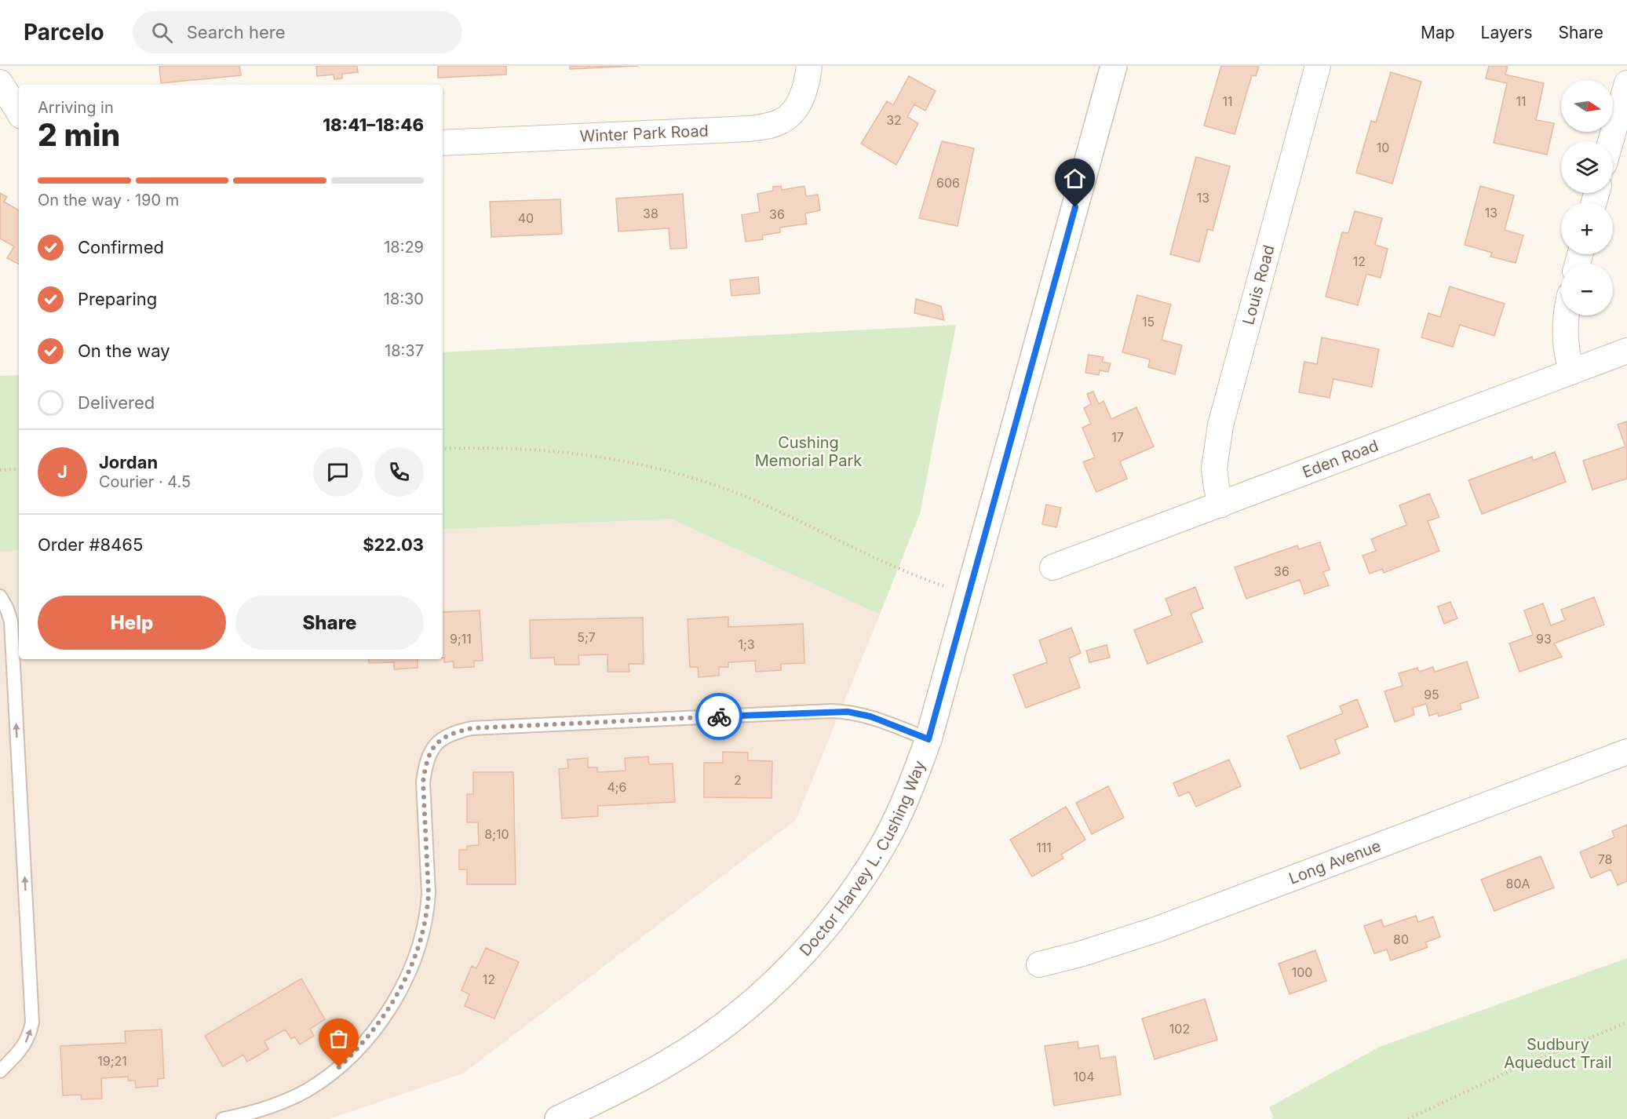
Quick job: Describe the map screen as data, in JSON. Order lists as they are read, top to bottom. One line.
{"streets":{"street":["Winter Park Road","Louis Road","Eden Road","Doctor Harvey L. Cushing Way","Long Avenue"]},"crossings":[["Louis Road","Eden Road"]],"parks":["Cushing Memorial Park","Sudbury Aqueduct Trail"],"house_numbers":["11","11","32","10","606","13","13","38","36","40","12","15","17","36","5;7","9;11","93","1;3","95","2","4;6","8;10","111","78","80A","80","100","12","102","19;21","104"],"north":"right","page":{"header":"Parcelo","search":"Search here","nav":["Map","Layers","Share"],"map_buttons":["+","−"],"heading":["2 min","Arriving in","18:41–18:46"],"panel":["Jordan","Courier · 4.5","Order #8465","$22.03"],"bar":"On the way · 190 m","list":[["Confirmed","18:29"],["Preparing","18:30"],["On the way","18:37"],"Delivered"],"round":"J","buttons":["Help","Share"]}}
